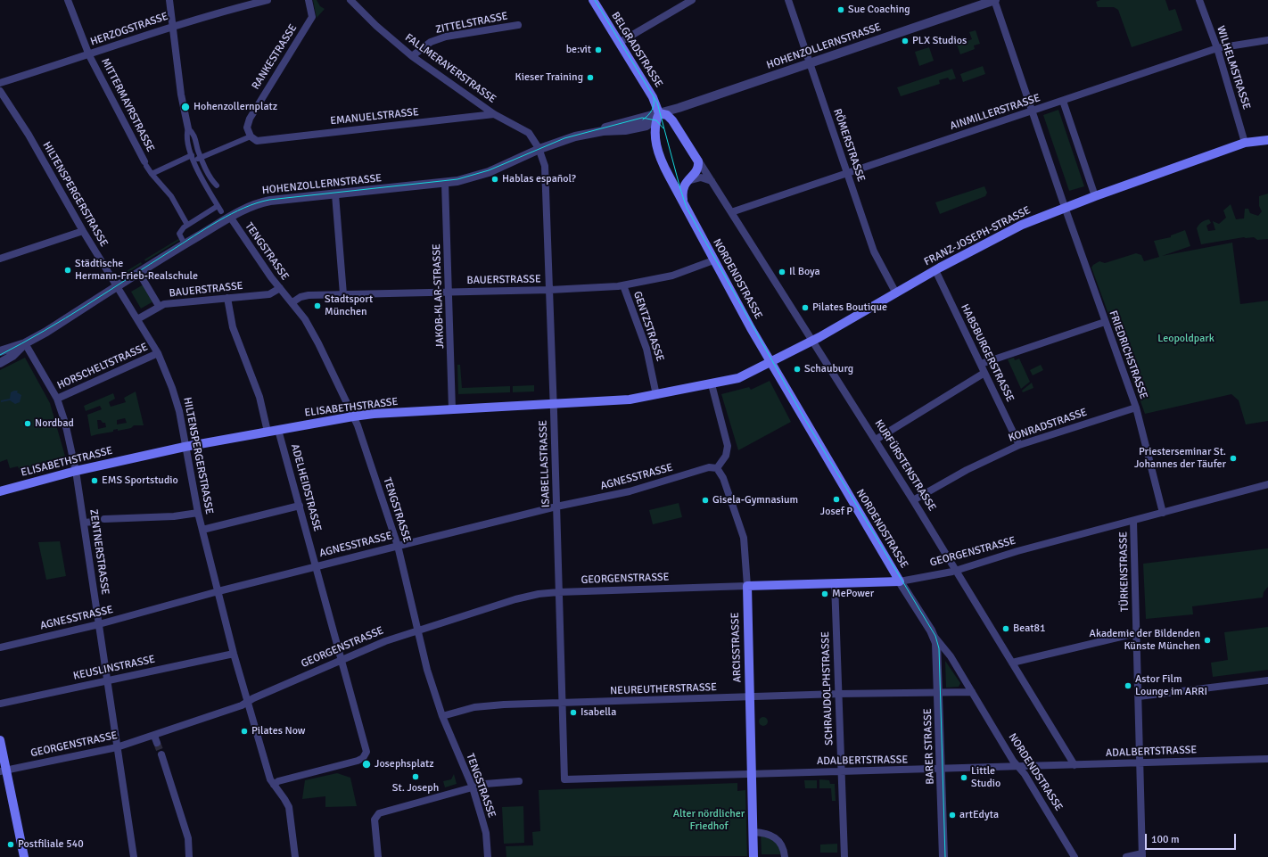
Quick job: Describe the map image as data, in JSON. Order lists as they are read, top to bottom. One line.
{"streets":{"main road":["BELGRADSTRASSE","FRANZ-JOSEPH-STRASSE","NORDENDSTRASSE","ELISABETHSTRASSE","GEORGENSTRASSE","ARCISSTRASSE"],"street":["ZITTELSTRASSE","HERZOGSTRASSE","HOHENZOLLERNSTRASSE","RANKESTRASSE","WILHELMSTRASSE","FALLMERAYERSTRASSE","MITTERMAYRSTRASSE","AINMILLERSTRASSE","EMANUELSTRASSE","RÖMERSTRASSE","HILTENSPERGERSTRASSE","TENGSTRASSE","BAUERSTRASSE","JAKOB-KLAR-STRASSE","GENTZSTRASSE","HABSBURGERSTRASSE","FRIEDRICHSTRASSE","HORSCHELTSTRASSE","KONRADSTRASSE","ISABELLASTRASSE","KURFÜRSTENSTRASSE","AGNESSTRASSE","ADELHEIDSTRASSE","ZENTNERSTRASSE","TÜRKENSTRASSE","KEUSLINSTRASSE","SCHRAUDOLPHSTRASSE","NEUREUTHERSTRASSE","BARER STRASSE","ADALBERTSTRASSE"]},"crossings":[["ZITTELSTRASSE","FALLMERAYERSTRASSE"],["HERZOGSTRASSE","MITTERMAYRSTRASSE"],["HOHENZOLLERNSTRASSE","BELGRADSTRASSE"],["HOHENZOLLERNSTRASSE","FALLMERAYERSTRASSE"],["HOHENZOLLERNSTRASSE","RÖMERSTRASSE"],["HOHENZOLLERNSTRASSE","HILTENSPERGERSTRASSE"],["HOHENZOLLERNSTRASSE","TENGSTRASSE"],["HOHENZOLLERNSTRASSE","NORDENDSTRASSE"],["HOHENZOLLERNSTRASSE","JAKOB-KLAR-STRASSE"],["HOHENZOLLERNSTRASSE","ISABELLASTRASSE"],["HOHENZOLLERNSTRASSE","ZENTNERSTRASSE"],["RANKESTRASSE","EMANUELSTRASSE"],["WILHELMSTRASSE","AINMILLERSTRASSE"],["WILHELMSTRASSE","FRANZ-JOSEPH-STRASSE"],["FALLMERAYERSTRASSE","EMANUELSTRASSE"],["FALLMERAYERSTRASSE","ISABELLASTRASSE"],["AINMILLERSTRASSE","RÖMERSTRASSE"],["AINMILLERSTRASSE","FRIEDRICHSTRASSE"],["AINMILLERSTRASSE","KURFÜRSTENSTRASSE"],["RÖMERSTRASSE","FRANZ-JOSEPH-STRASSE"],["HILTENSPERGERSTRASSE","BAUERSTRASSE"],["HILTENSPERGERSTRASSE","HORSCHELTSTRASSE"],["HILTENSPERGERSTRASSE","ELISABETHSTRASSE"],["HILTENSPERGERSTRASSE","AGNESSTRASSE"],["HILTENSPERGERSTRASSE","ADELHEIDSTRASSE"],["HILTENSPERGERSTRASSE","GEORGENSTRASSE"],["HILTENSPERGERSTRASSE","KEUSLINSTRASSE"],["FRANZ-JOSEPH-STRASSE","NORDENDSTRASSE"],["FRANZ-JOSEPH-STRASSE","HABSBURGERSTRASSE"],["FRANZ-JOSEPH-STRASSE","FRIEDRICHSTRASSE"],["FRANZ-JOSEPH-STRASSE","ELISABETHSTRASSE"],["FRANZ-JOSEPH-STRASSE","KURFÜRSTENSTRASSE"],["TENGSTRASSE","BAUERSTRASSE"],["TENGSTRASSE","ELISABETHSTRASSE"],["TENGSTRASSE","AGNESSTRASSE"],["TENGSTRASSE","GEORGENSTRASSE"],["TENGSTRASSE","NEUREUTHERSTRASSE"],["NORDENDSTRASSE","BAUERSTRASSE"],["NORDENDSTRASSE","GEORGENSTRASSE"],["NORDENDSTRASSE","NEUREUTHERSTRASSE"],["NORDENDSTRASSE","BARER STRASSE"],["NORDENDSTRASSE","ADALBERTSTRASSE"],["BAUERSTRASSE","JAKOB-KLAR-STRASSE"],["BAUERSTRASSE","GENTZSTRASSE"],["BAUERSTRASSE","ISABELLASTRASSE"],["JAKOB-KLAR-STRASSE","ELISABETHSTRASSE"],["GENTZSTRASSE","ELISABETHSTRASSE"],["HABSBURGERSTRASSE","KONRADSTRASSE"],["FRIEDRICHSTRASSE","KONRADSTRASSE"],["FRIEDRICHSTRASSE","GEORGENSTRASSE"],["HORSCHELTSTRASSE","ZENTNERSTRASSE"],["ELISABETHSTRASSE","ISABELLASTRASSE"],["ELISABETHSTRASSE","ADELHEIDSTRASSE"],["ELISABETHSTRASSE","ZENTNERSTRASSE"],["KONRADSTRASSE","KURFÜRSTENSTRASSE"],["ISABELLASTRASSE","AGNESSTRASSE"],["ISABELLASTRASSE","GEORGENSTRASSE"],["ISABELLASTRASSE","NEUREUTHERSTRASSE"],["ISABELLASTRASSE","ADALBERTSTRASSE"],["KURFÜRSTENSTRASSE","GEORGENSTRASSE"],["KURFÜRSTENSTRASSE","ADALBERTSTRASSE"],["AGNESSTRASSE","ADELHEIDSTRASSE"],["AGNESSTRASSE","ZENTNERSTRASSE"],["AGNESSTRASSE","ARCISSTRASSE"],["ADELHEIDSTRASSE","GEORGENSTRASSE"],["ZENTNERSTRASSE","GEORGENSTRASSE"],["ZENTNERSTRASSE","KEUSLINSTRASSE"],["GEORGENSTRASSE","TÜRKENSTRASSE"],["GEORGENSTRASSE","ARCISSTRASSE"],["GEORGENSTRASSE","SCHRAUDOLPHSTRASSE"],["TÜRKENSTRASSE","ADALBERTSTRASSE"],["ARCISSTRASSE","NEUREUTHERSTRASSE"],["ARCISSTRASSE","ADALBERTSTRASSE"],["SCHRAUDOLPHSTRASSE","NEUREUTHERSTRASSE"],["SCHRAUDOLPHSTRASSE","ADALBERTSTRASSE"],["NEUREUTHERSTRASSE","BARER STRASSE"],["BARER STRASSE","ADALBERTSTRASSE"]],"parks":["Leopoldpark","Alter nördlicher Friedhof"],"places":["Sue Coaching","PLX Studios","be:vit","Kieser Training","Hohenzollernplatz","Hablas español?","Städtische Hermann-Frieb-Realschule","Il Boya","Stadtsport München","Pilates Boutique","Schauburg","Nordbad","Priesterseminar St. Johannes der Täufer","EMS Sportstudio","Josef P","Gisela-Gymnasium","MePower","Beat81","Akademie der Bildenden Künste München","Astor Film Lounge im ARRI","Isabella","Pilates Now","Josephsplatz","St. Joseph","Little Studio","artEdyta","Postfiliale 540"],"scale_bar":"100 m"}
